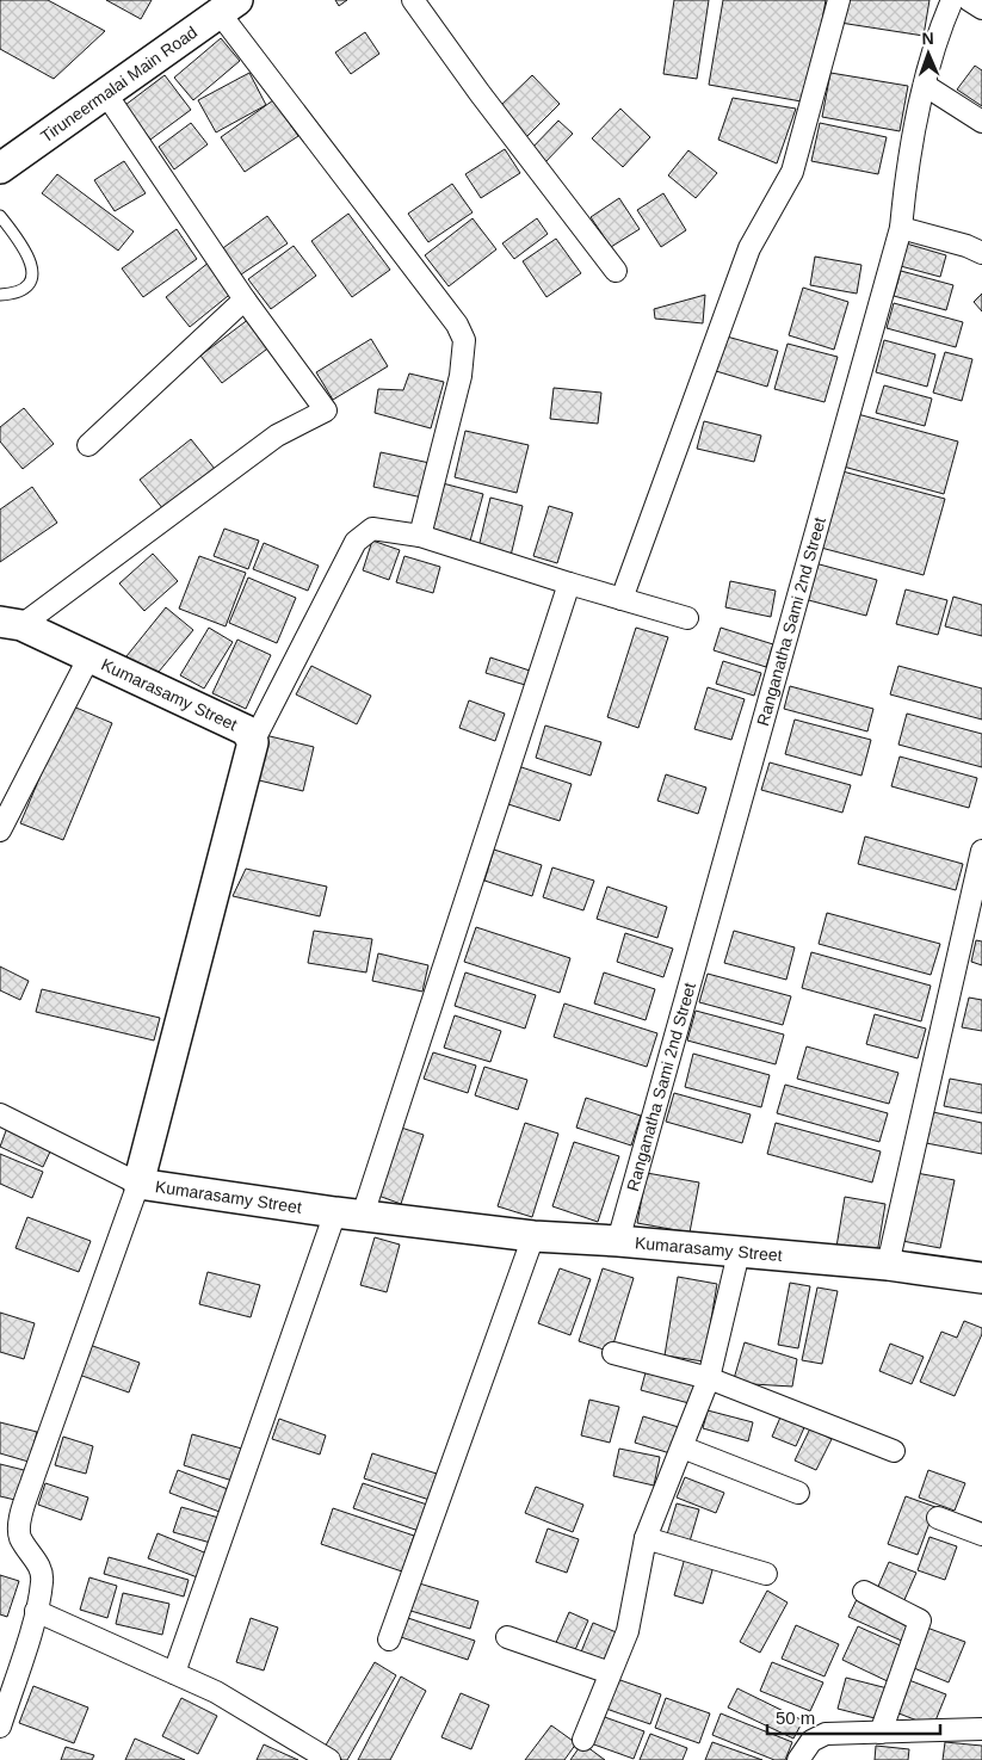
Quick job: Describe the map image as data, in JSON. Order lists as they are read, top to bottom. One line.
{"streets":{"street":["Tiruneermalai Main Road","Ranganatha Sami 2nd Street","Kumarasamy Street"]},"crossings":[["Ranganatha Sami 2nd Street","Kumarasamy Street"]],"scale_bar":"50 m","north":"top"}
